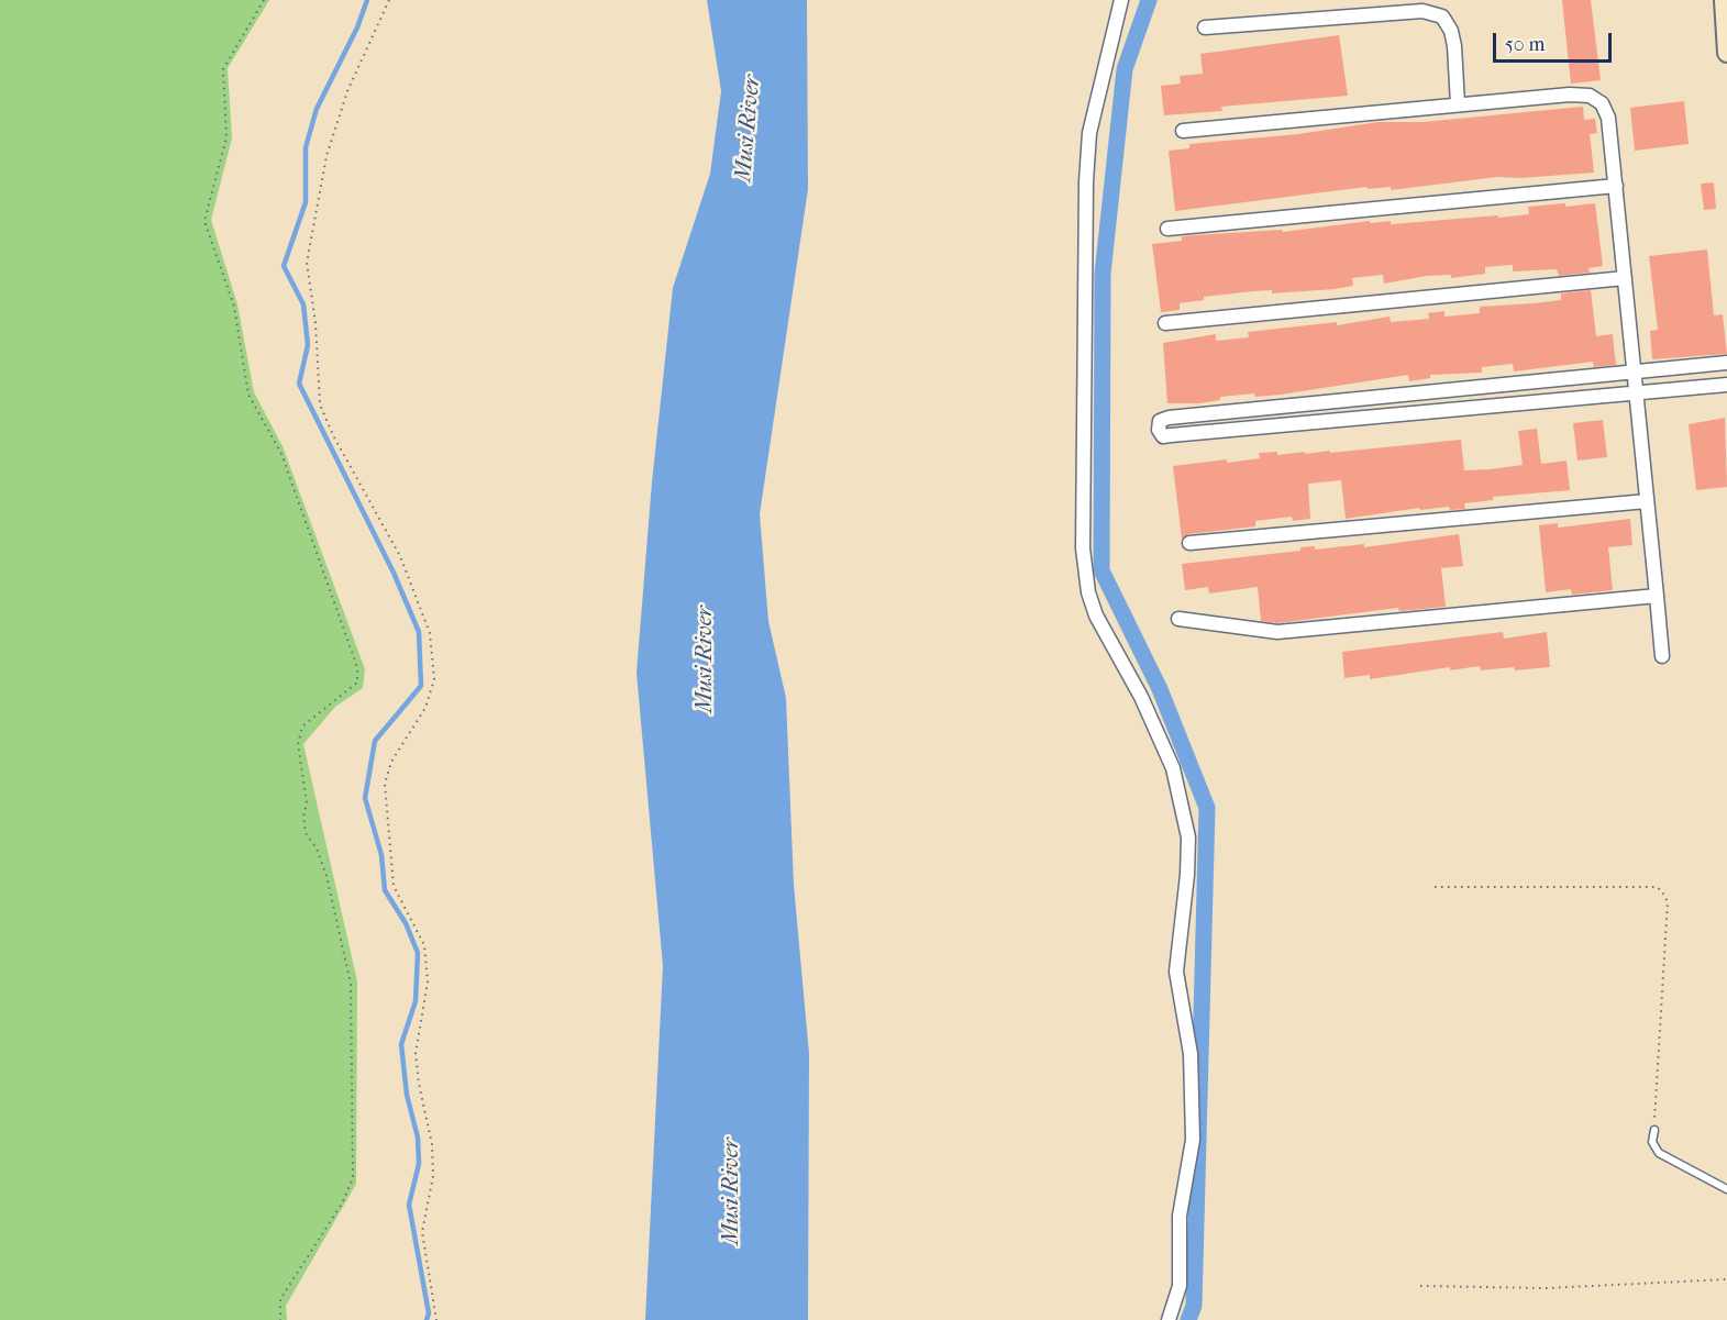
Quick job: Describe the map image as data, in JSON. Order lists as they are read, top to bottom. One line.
{"water":["Musi River"],"scale_bar":"50 m"}
